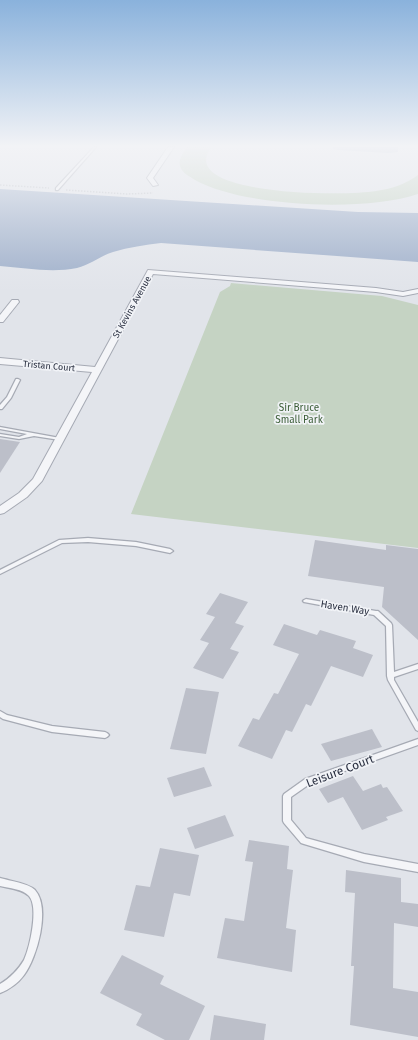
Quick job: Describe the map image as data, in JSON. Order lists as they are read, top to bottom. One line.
{"streets":{"street":["St Kevins Avenue","Tristan Court"],"lane":["Haven Way","Leisure Court"]},"crossings":[["St Kevins Avenue","Tristan Court"]],"parks":["Sir Bruce Small Park"]}
